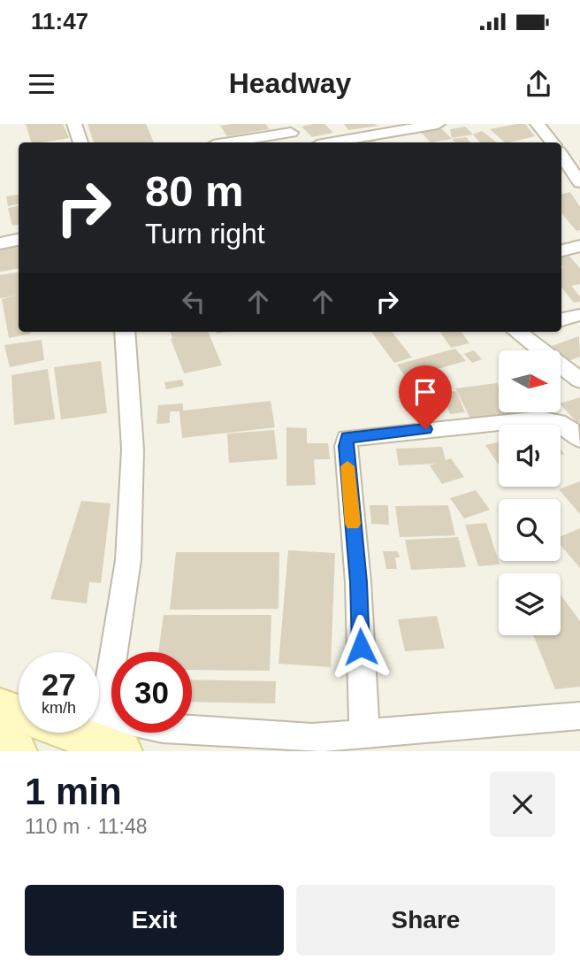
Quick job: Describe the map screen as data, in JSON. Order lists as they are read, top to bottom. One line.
{"north":"right","page":{"status":"11:47","header":"Headway","turn":["80 m","Turn right"],"speed":"27 km/h","limit":"30","heading":["1 min","110 m · 11:48"],"buttons":["Exit","Share"]}}
